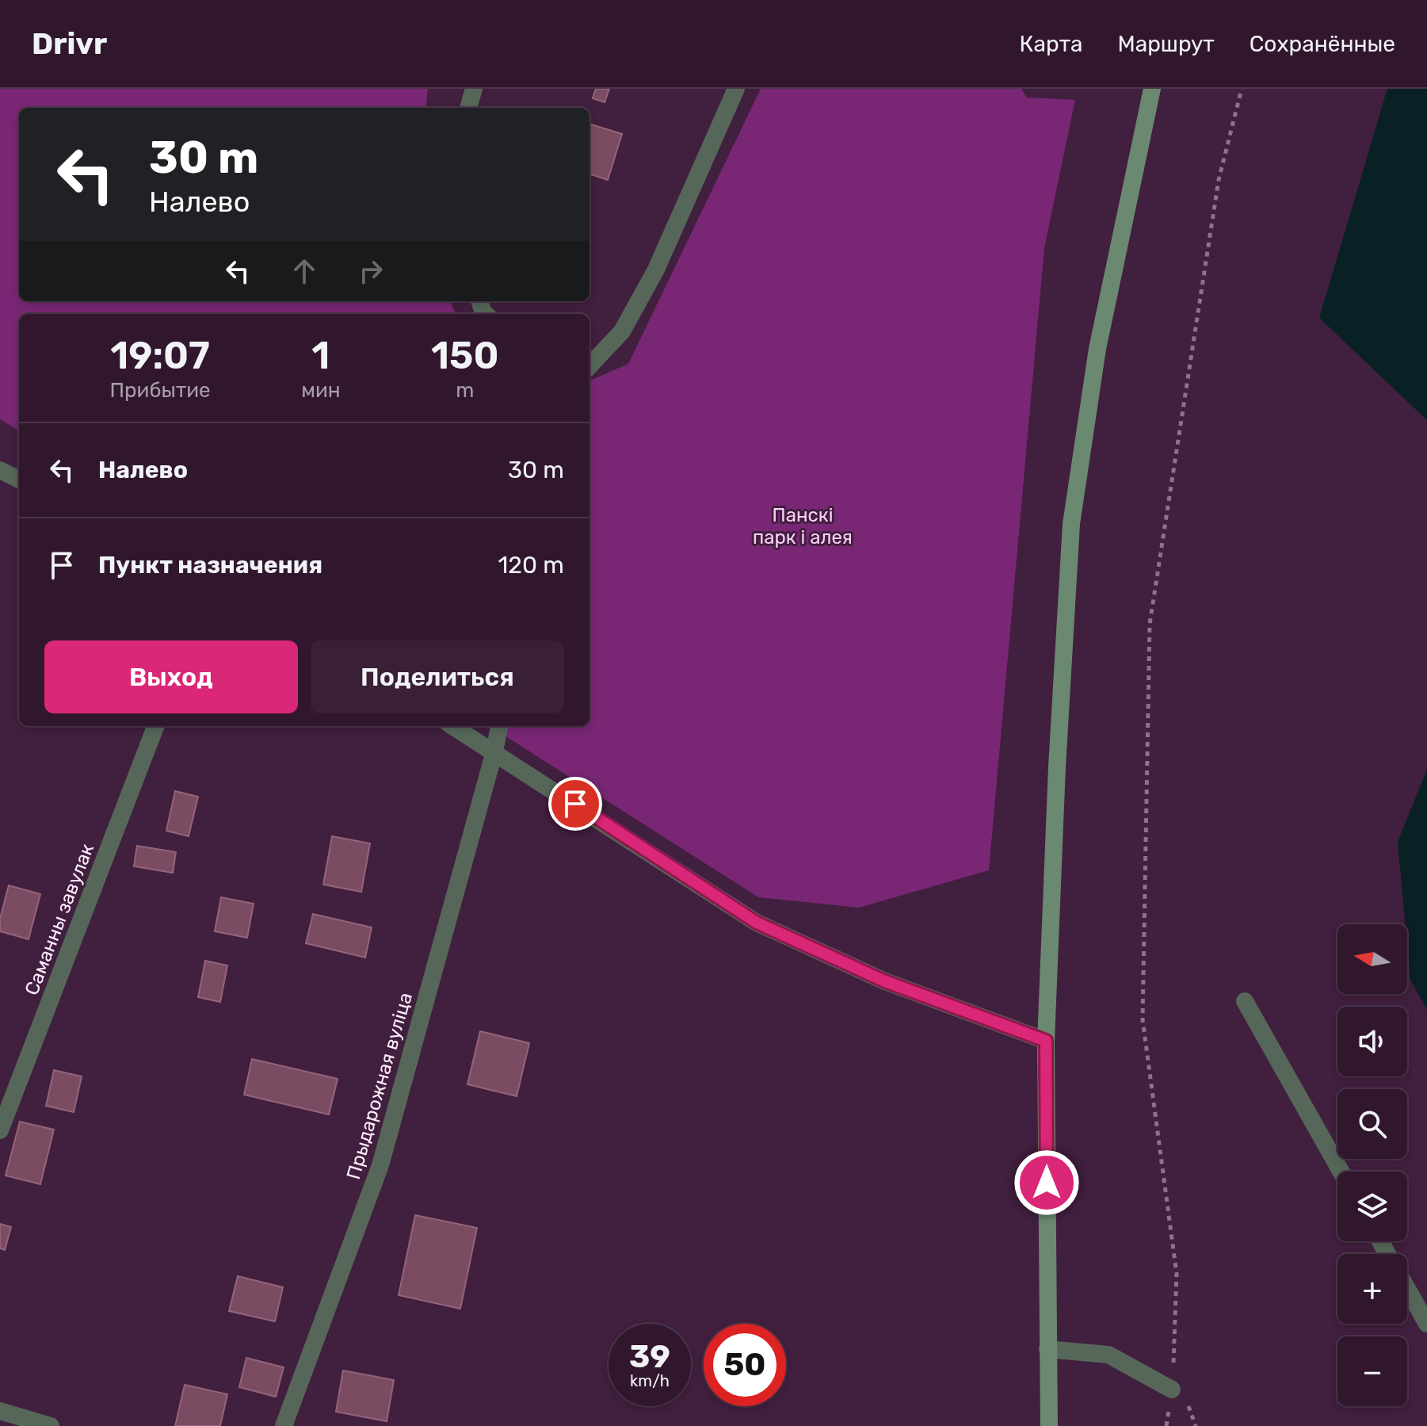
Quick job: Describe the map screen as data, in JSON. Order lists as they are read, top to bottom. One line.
{"streets":{"street":["Саманны завулак","Прыдарожная вуліца"]},"parks":["Панскі парк і алея"],"north":"left","page":{"header":"Drivr","nav":["Карта","Маршрут","Сохранённые"],"turn":["30 m","Налево"],"eta":["19:07","Прибытие","1","мин","150","m"],"list":[{"name":"Налево","value":"30 m"},{"name":"Пункт назначения","value":"120 m"}],"buttons":["Выход","Поделиться"],"map_buttons":["+","−"],"speed":"39 km/h","limit":"50"}}
